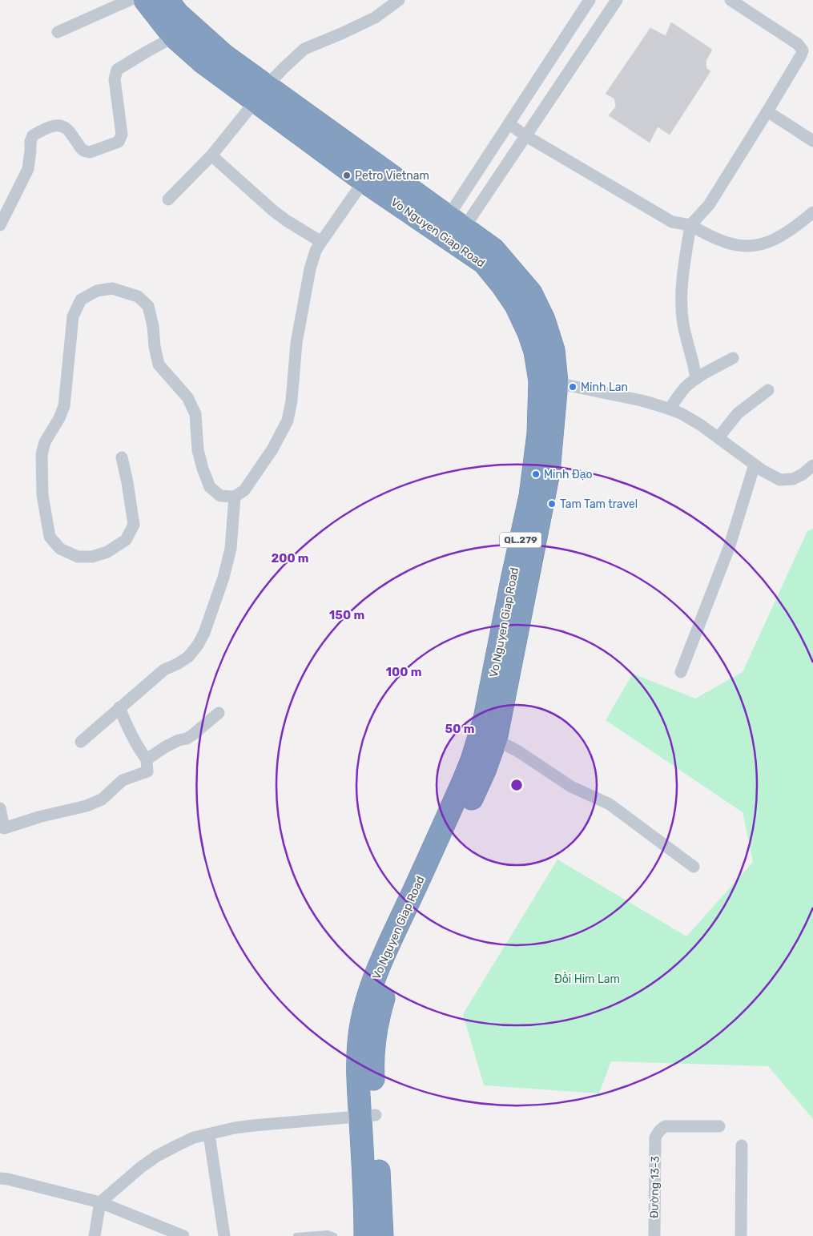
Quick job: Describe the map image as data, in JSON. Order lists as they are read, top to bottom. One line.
{"streets":{"highway":["Vo Nguyen Giap Road","QL.279"],"street":["Đường 13-3"]},"parks":["Đồi Him Lam"],"places":["Petro Vietnam","Minh Lan","Minh Đạo","Tam Tam travel"],"rings":["200 m","150 m","100 m","50 m"]}
